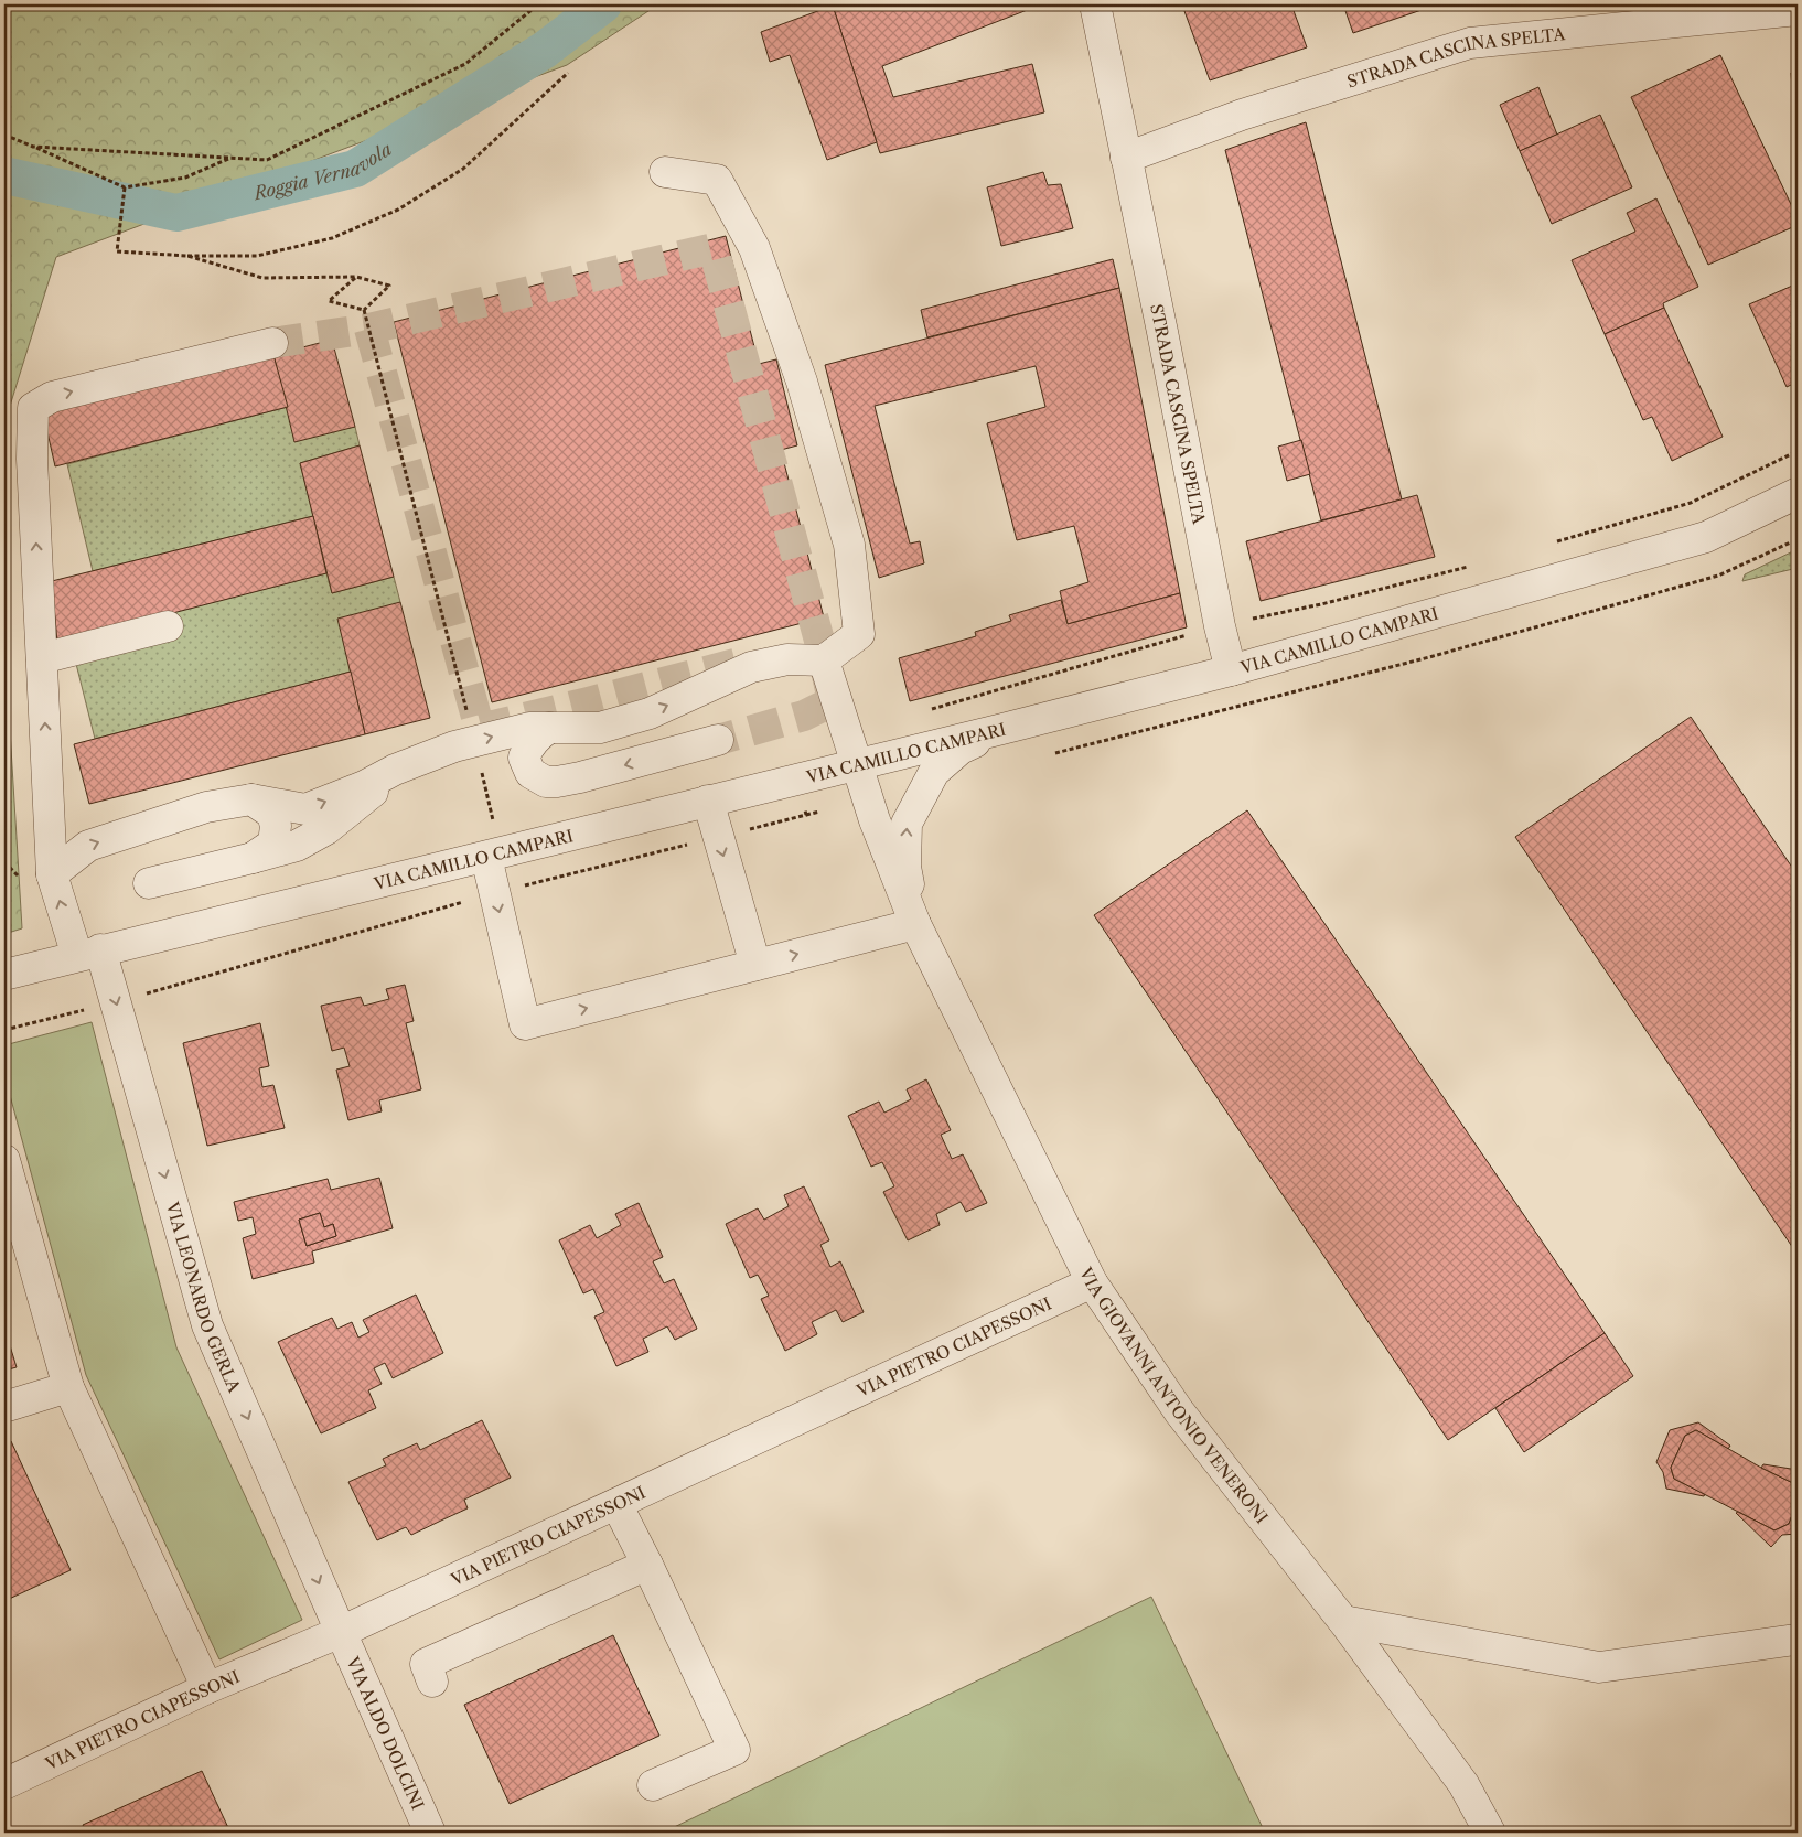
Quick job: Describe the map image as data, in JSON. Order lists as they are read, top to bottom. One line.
{"streets":{"street":["STRADA CASCINA SPELTA","VIA CAMILLO CAMPARI","VIA LEONARDO GERLA","VIA PIETRO CIAPESSONI","VIA GIOVANNI ANTONIO VENERONI","VIA ALDO DOLCINI"]},"crossings":[["STRADA CASCINA SPELTA","VIA CAMILLO CAMPARI"],["VIA CAMILLO CAMPARI","VIA LEONARDO GERLA"],["VIA CAMILLO CAMPARI","VIA GIOVANNI ANTONIO VENERONI"],["VIA LEONARDO GERLA","VIA PIETRO CIAPESSONI"],["VIA LEONARDO GERLA","VIA ALDO DOLCINI"],["VIA PIETRO CIAPESSONI","VIA GIOVANNI ANTONIO VENERONI"],["VIA PIETRO CIAPESSONI","VIA ALDO DOLCINI"]],"water":["Roggia Vernavola"]}
